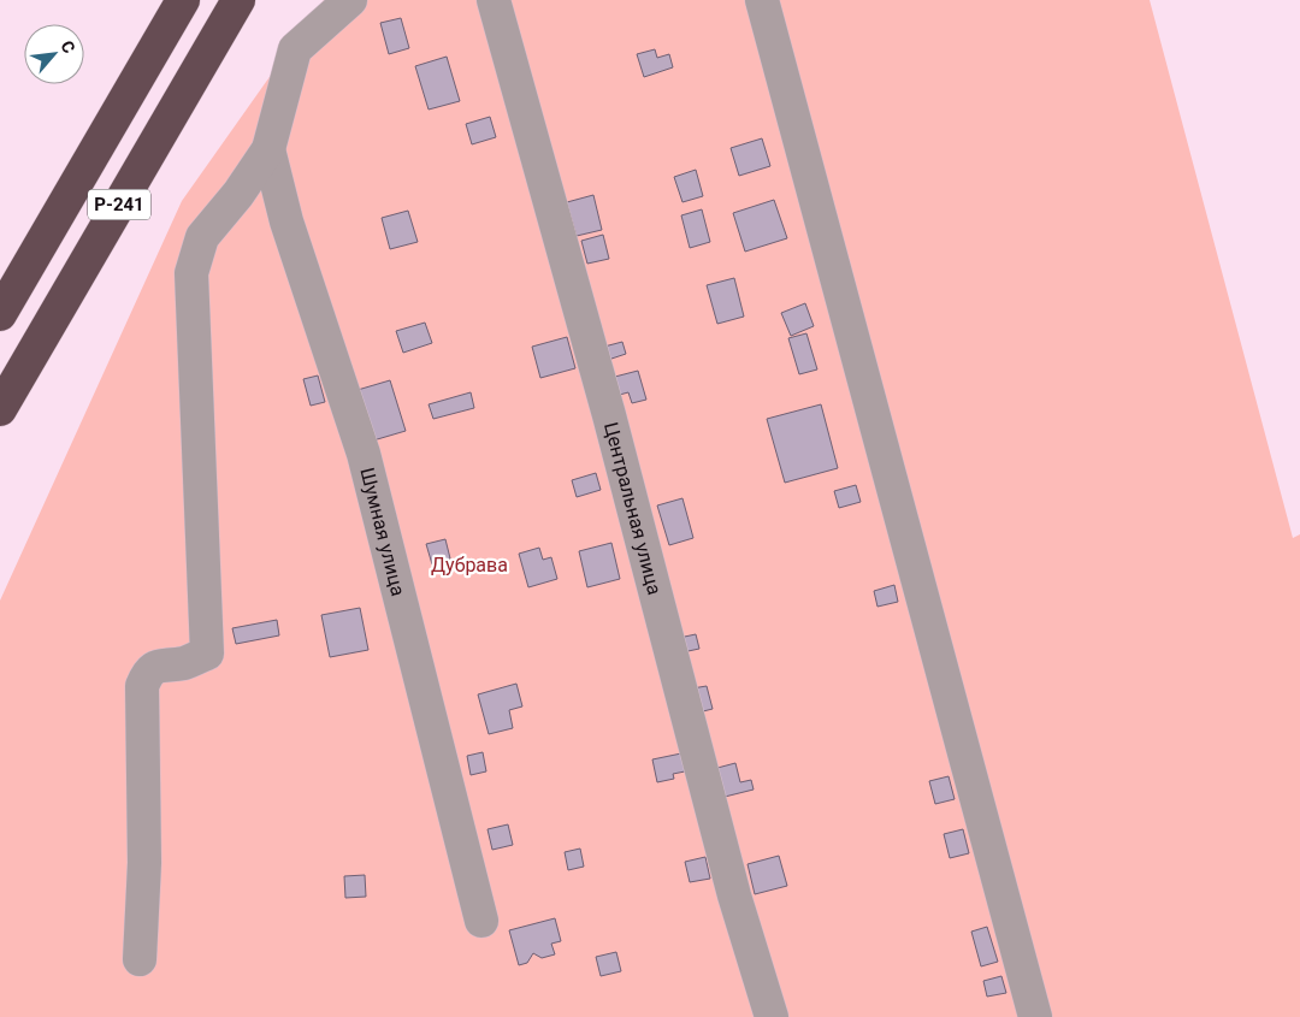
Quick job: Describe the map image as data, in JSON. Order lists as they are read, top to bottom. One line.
{"streets":{"highway":["Р-241"],"street":["Центральная улица","Шумная улица"]},"parks":["Дубрава"],"north":"top right"}
